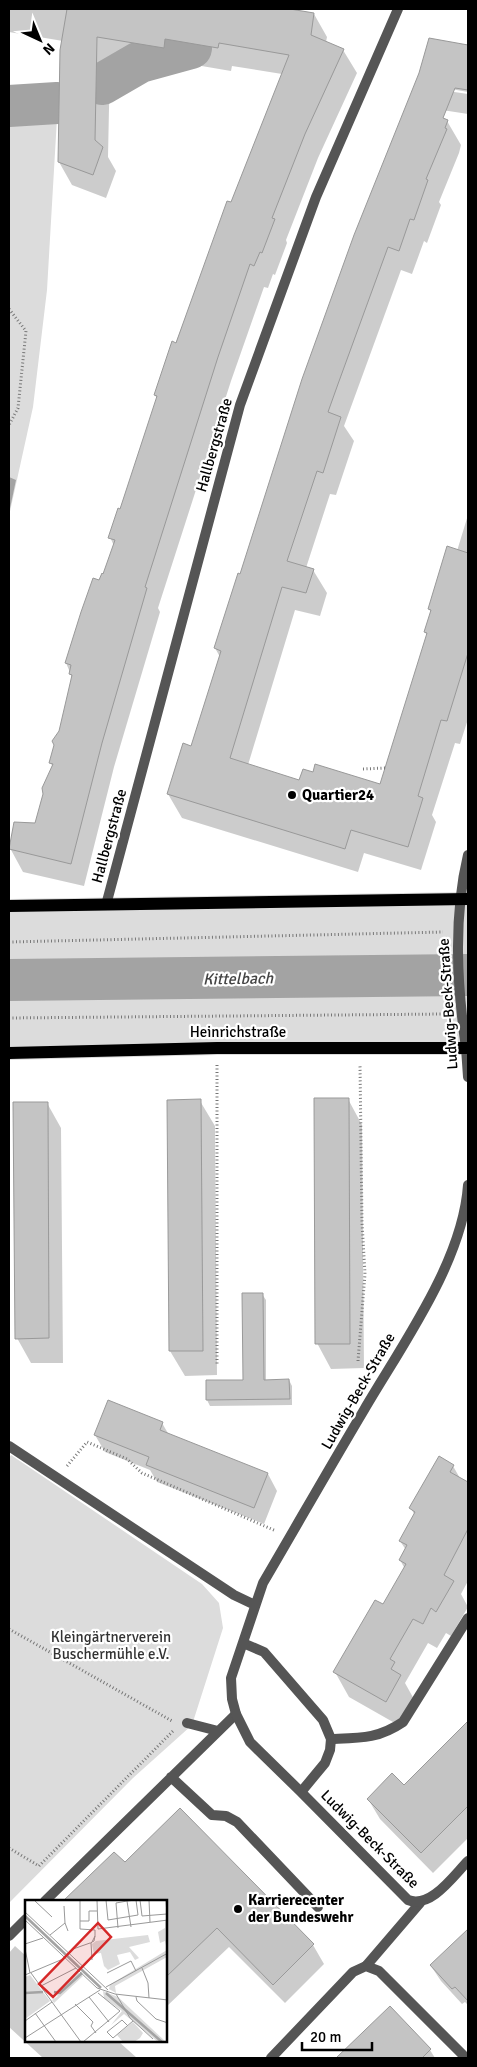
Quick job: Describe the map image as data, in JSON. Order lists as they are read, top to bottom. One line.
{"streets":{"main road":["Heinrichstraße"],"street":["Hallbergstraße","Ludwig-Beck-Straße"]},"crossings":[["Ludwig-Beck-Straße","Heinrichstraße"]],"water":["Kittelbach"],"parks":["Kleingärtnerverein Buschermühle e.V."],"places":["Quartier24","Karrierecenter der Bundeswehr"],"scale_bar":"20 m","north":"bottom right"}
